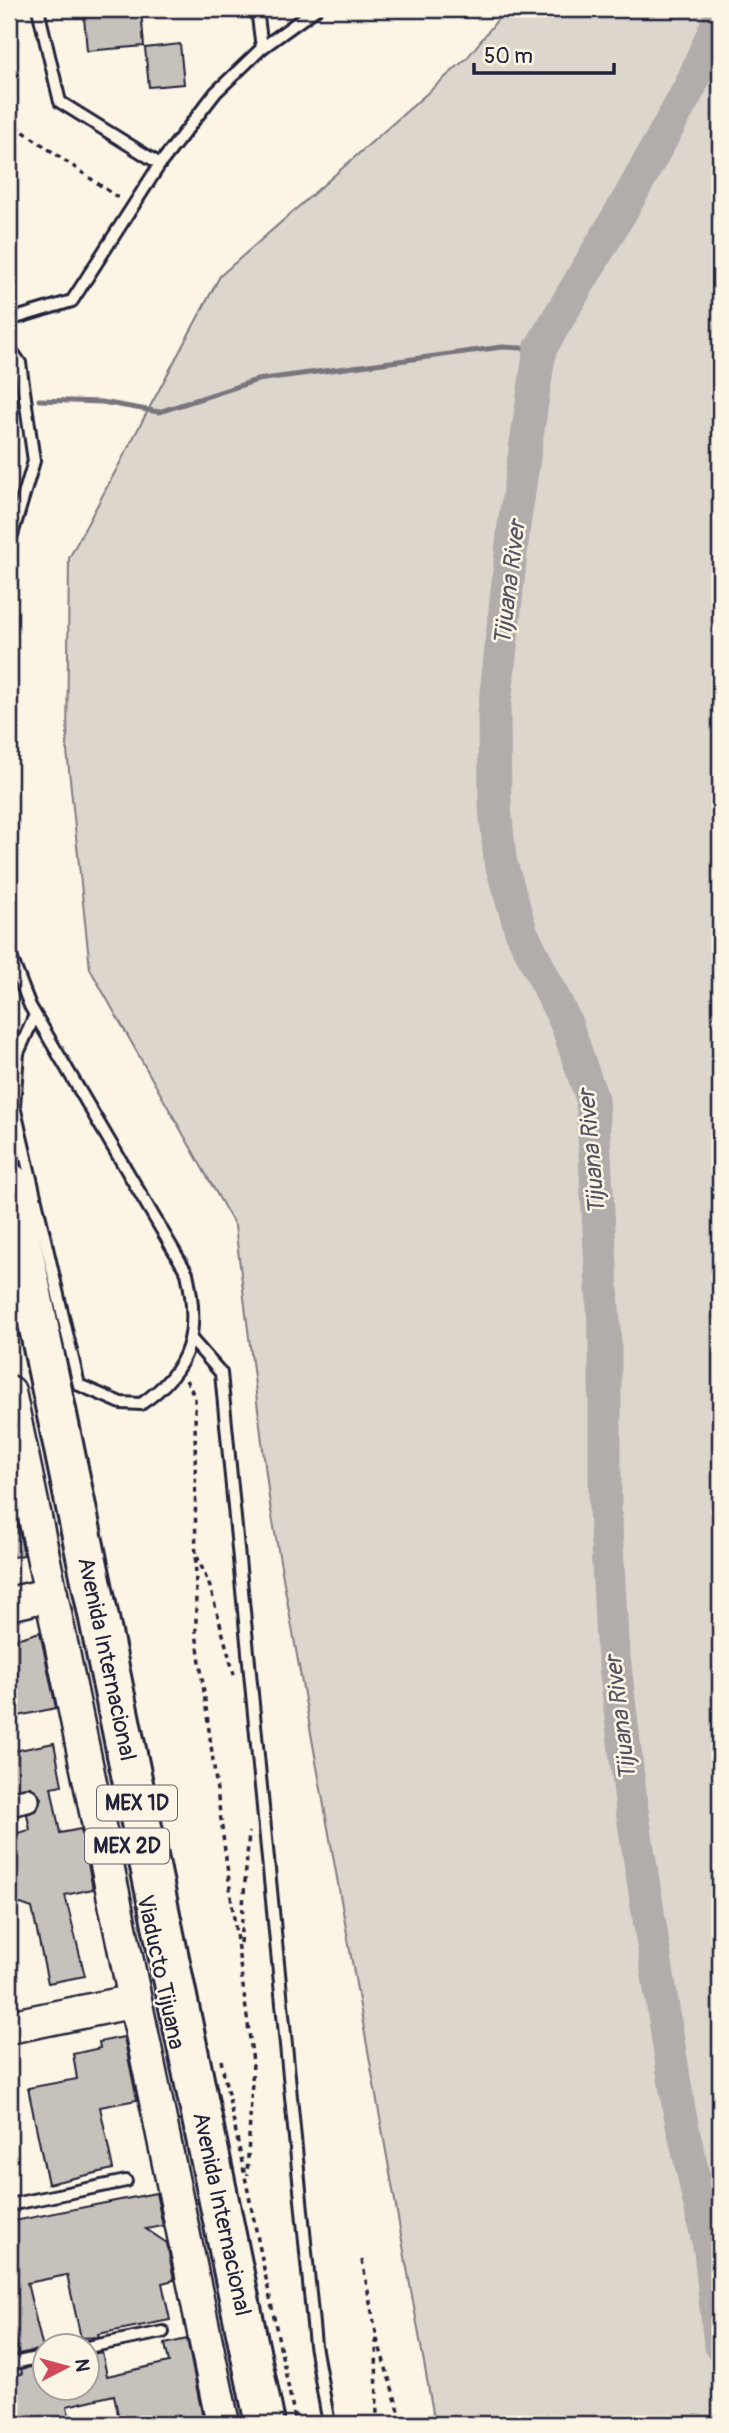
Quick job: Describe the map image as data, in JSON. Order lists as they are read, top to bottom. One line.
{"streets":{"highway":["Avenida Internacional","MEX 1D","MEX 2D","Viaducto Tijuana"]},"crossings":[["Avenida Internacional","Viaducto Tijuana"]],"water":["Tijuana River"],"scale_bar":"50 m","north":"right"}
